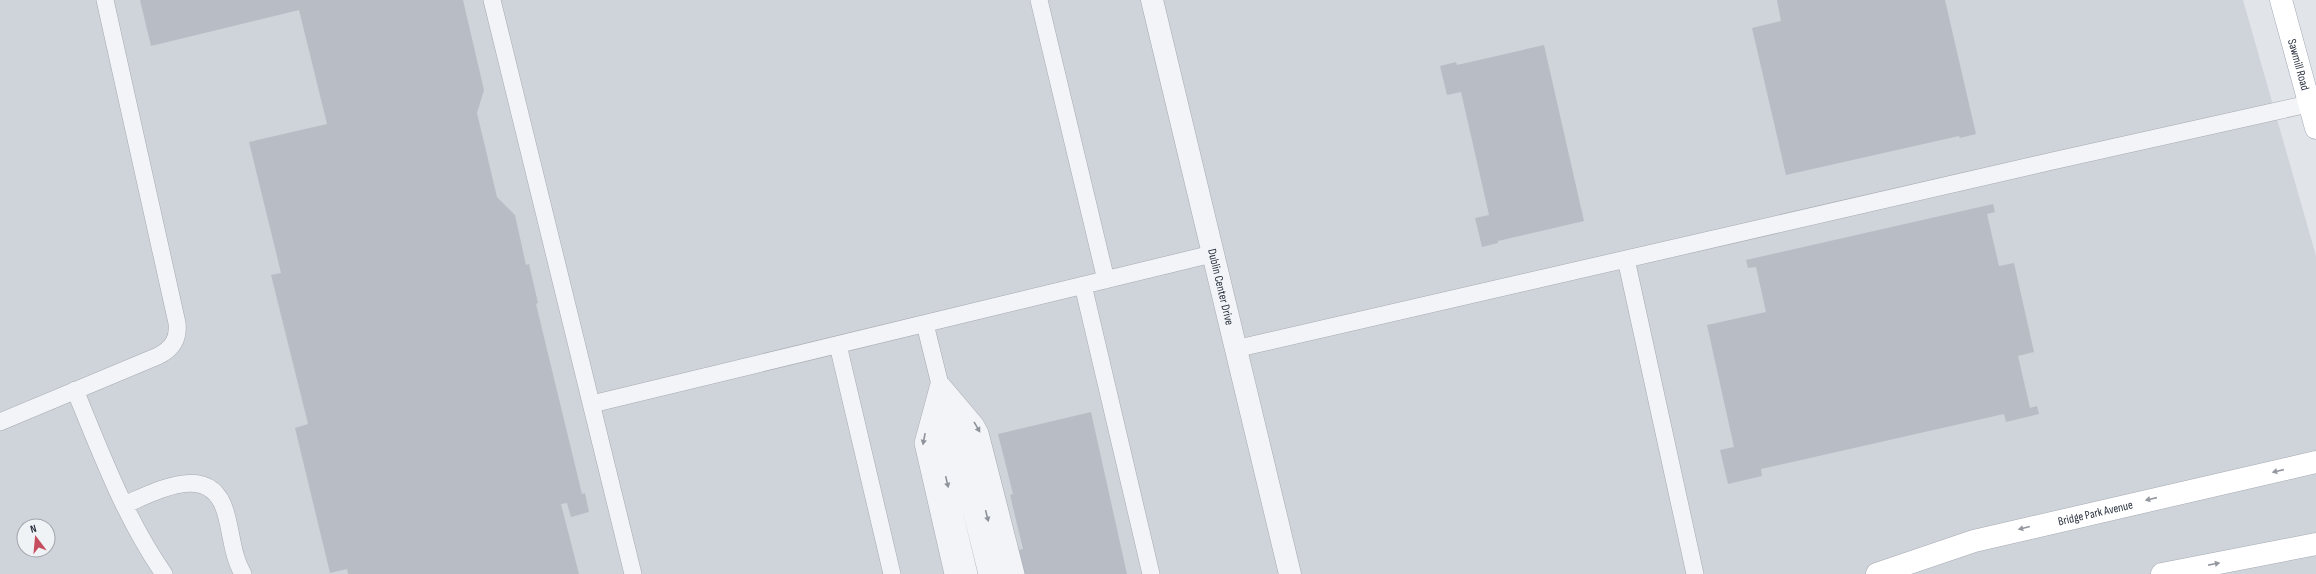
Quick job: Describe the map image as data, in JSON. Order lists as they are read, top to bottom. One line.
{"streets":{"street":["Sawmill Road","Dublin Center Drive","Bridge Park Avenue"]},"north":"top"}
